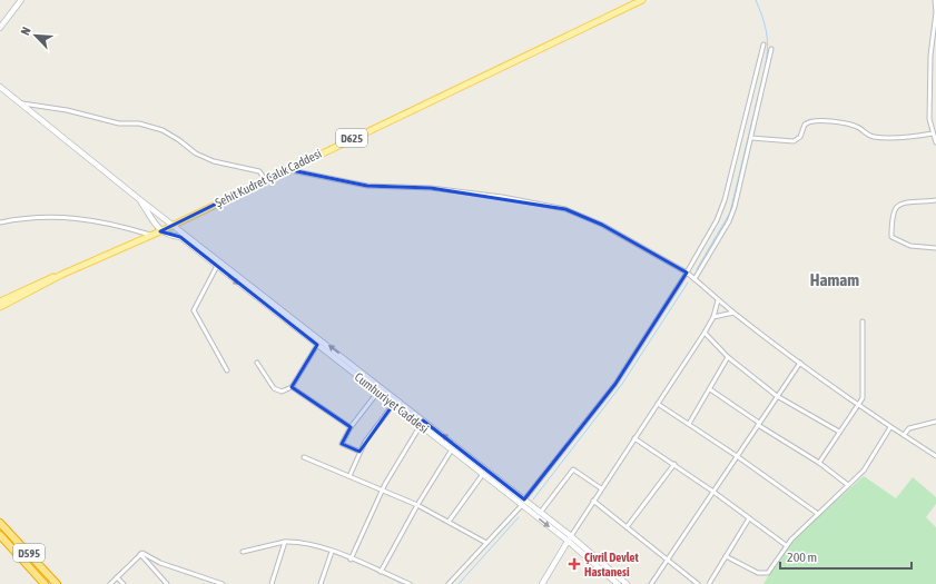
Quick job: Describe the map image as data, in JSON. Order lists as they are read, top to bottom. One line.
{"streets":{"highway":["D595"],"main road":["D625","Şehit Kudret Çalık Caddesi","Cumhuriyet Caddesi"]},"crossings":[["Şehit Kudret Çalık Caddesi","Cumhuriyet Caddesi"]],"districts":["Hamam"],"places":{"health":["Çivril Devlet Hastanesi"]},"scale_bar":"200 m","north":"top left"}
